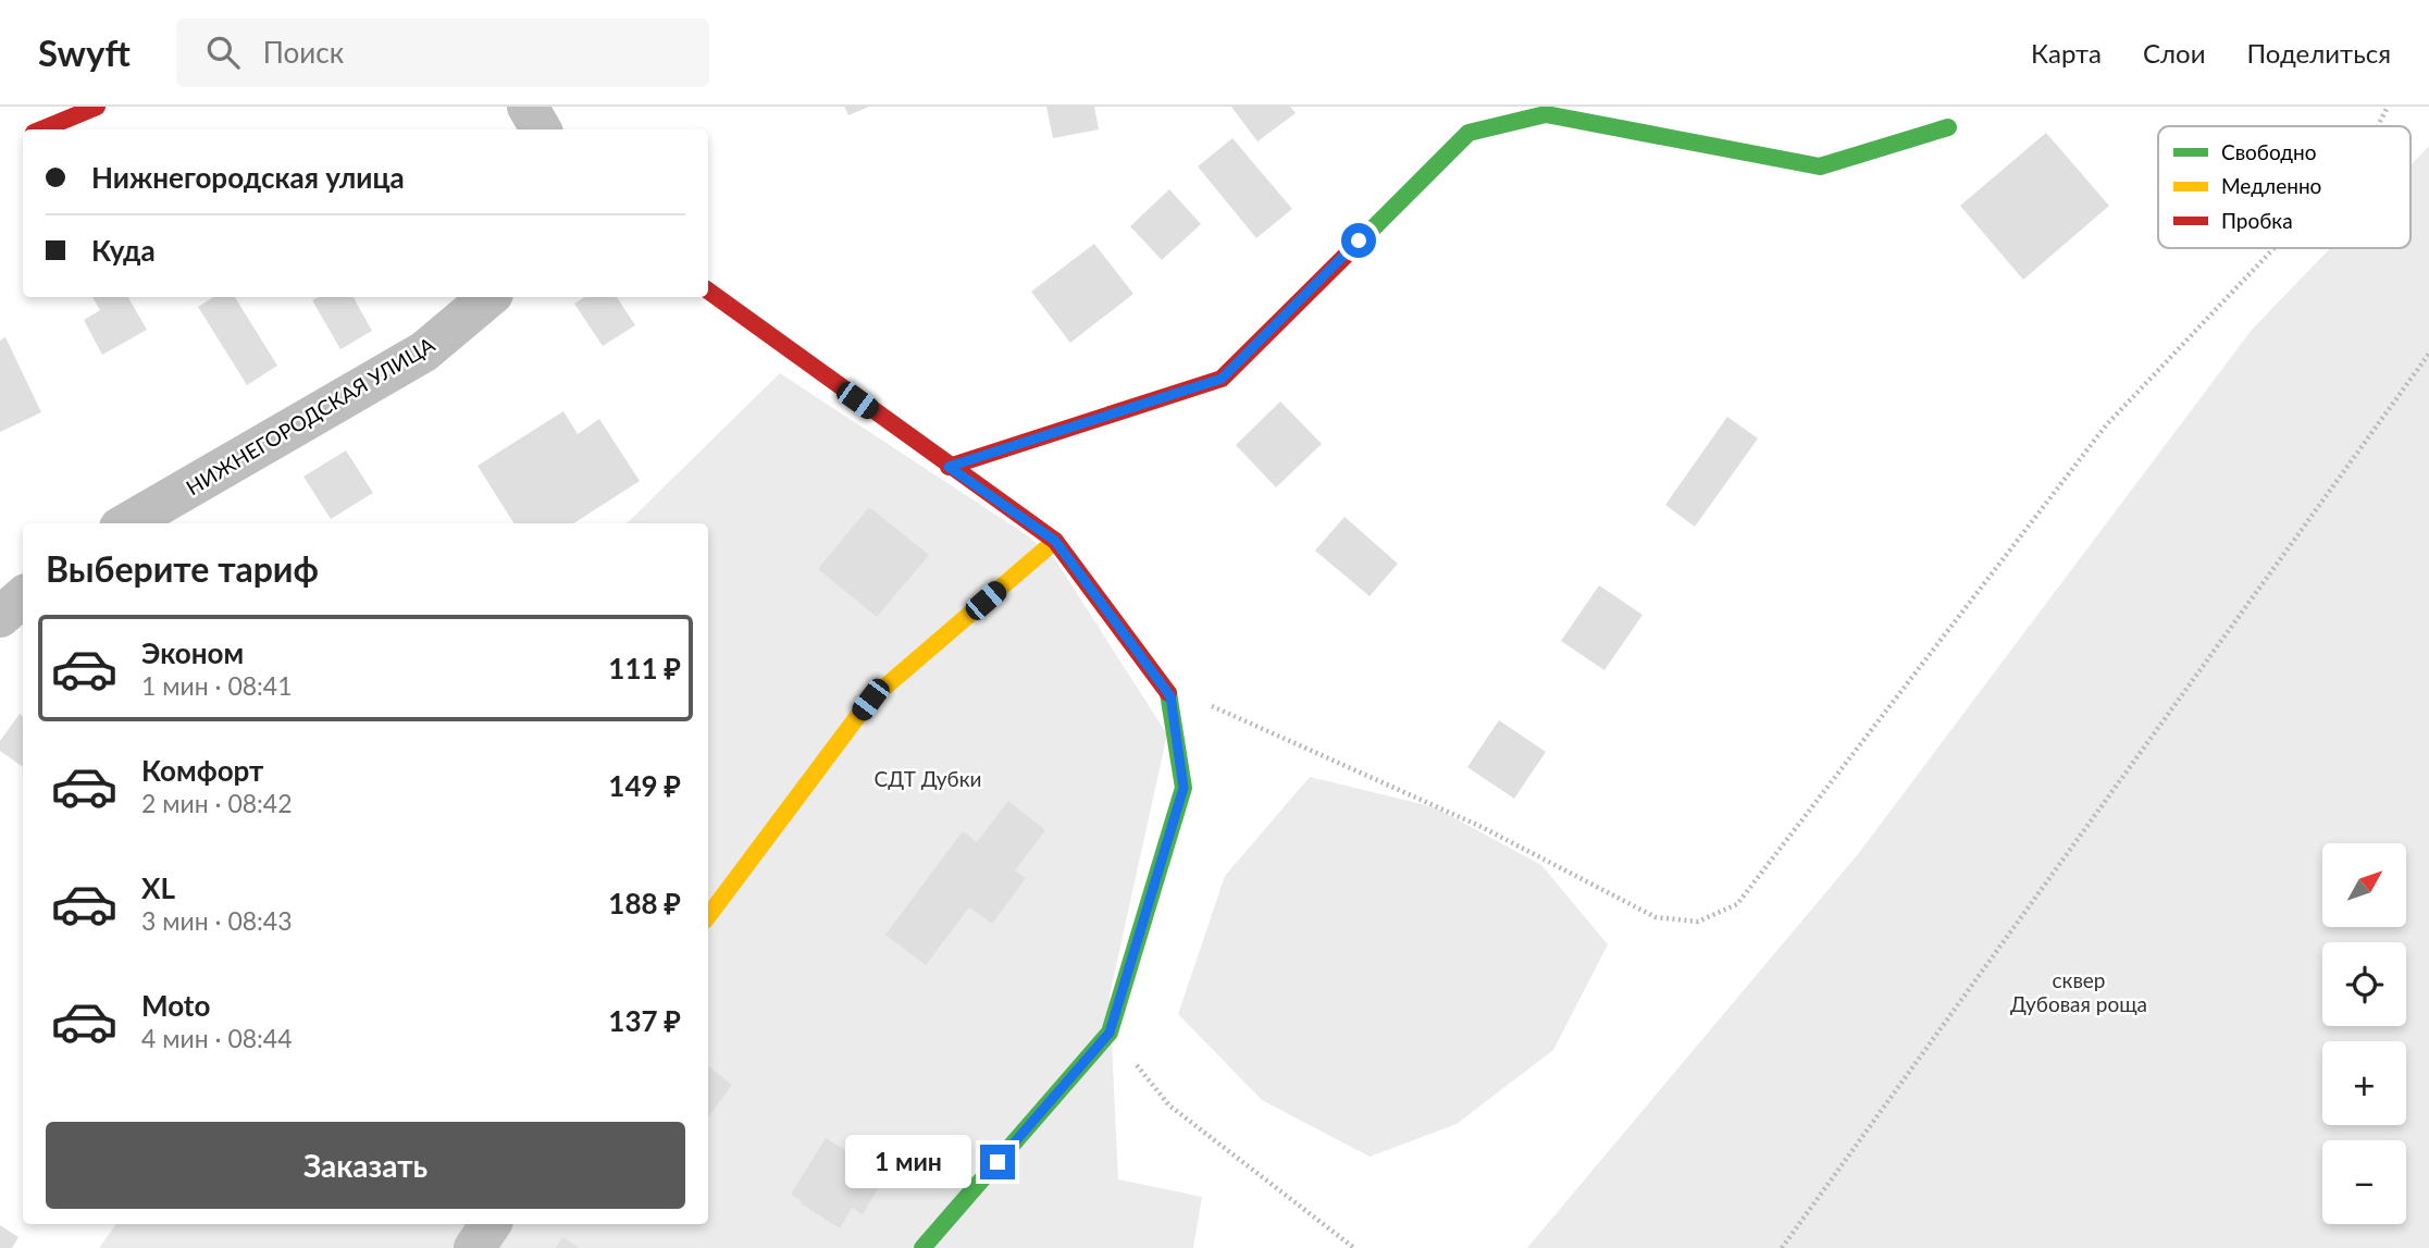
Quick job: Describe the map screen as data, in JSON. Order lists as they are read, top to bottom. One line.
{"streets":{"street":["НИЖНЕГОРОДСКАЯ УЛИЦА"]},"parks":["СДТ Дубки","сквер Дубовая роща"],"legend":["Свободно","Медленно","Пробка"],"north":"top right","page":{"header":"Swyft","search":"Поиск","nav":["Карта","Слои","Поделиться"],"banner":["Нижнегородская улица","Куда"],"heading":"Выберите тариф","list":[{"name":"Эконом","note":"1 мин · 08:41","value":"111 ₽"},{"name":"Комфорт","note":"2 мин · 08:42","value":"149 ₽"},{"name":"XL","note":"3 мин · 08:43","value":"188 ₽"},{"name":"Moto","note":"4 мин · 08:44","value":"137 ₽"}],"map_buttons":["+","−"],"buttons":"Заказать","bubble":"1 мин"}}
